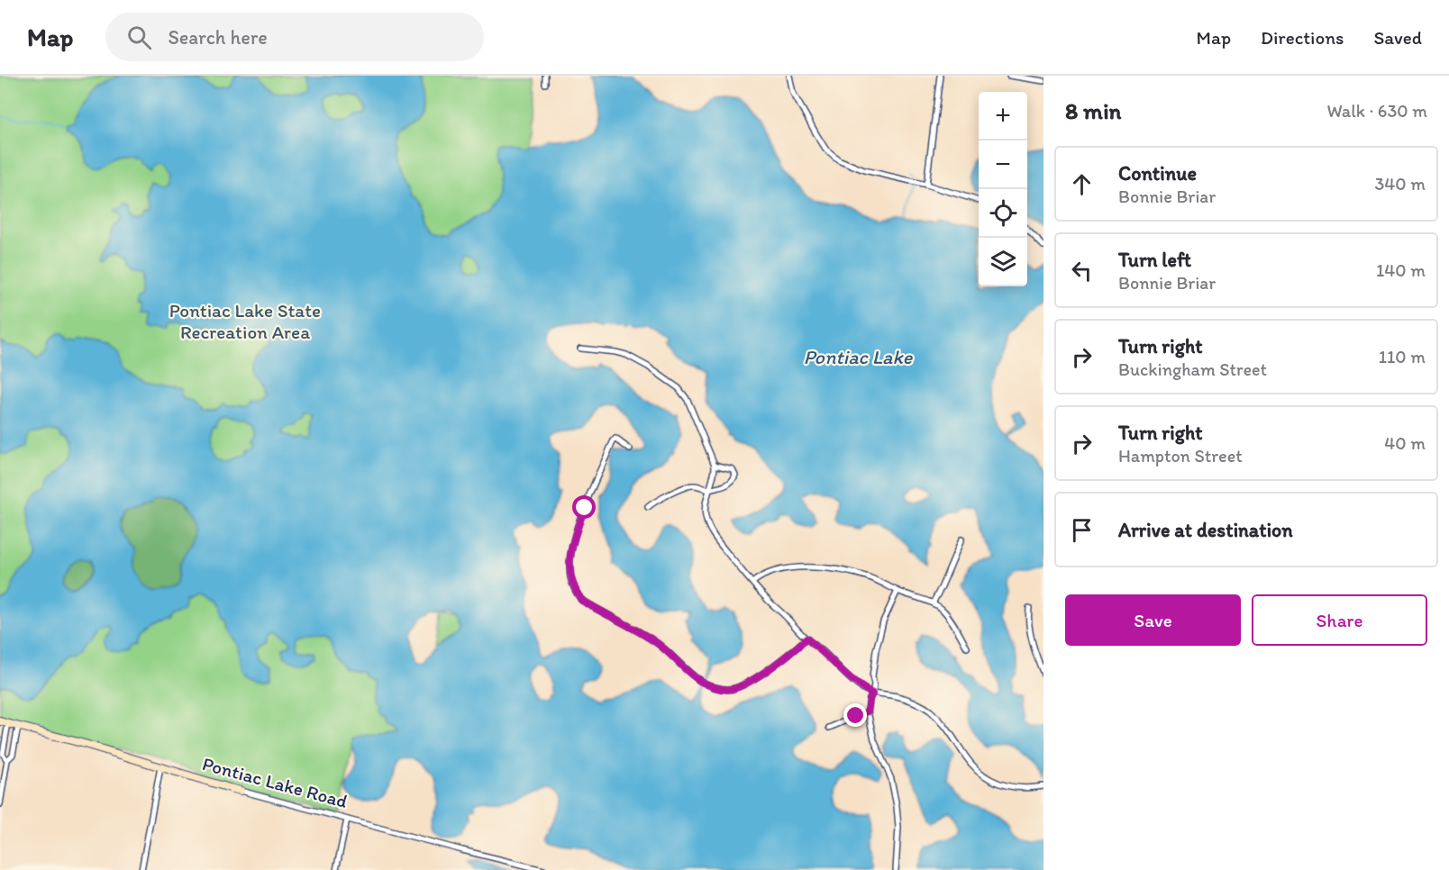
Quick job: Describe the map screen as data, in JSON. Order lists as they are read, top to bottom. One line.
{"streets":{"street":["Pontiac Lake Road"]},"water":["Pontiac Lake"],"parks":["Pontiac Lake State Recreation Area"],"page":{"header":"Map","search":"Search here","nav":["Map","Directions","Saved"],"heading":["8 min","Walk · 630 m"],"map_buttons":["+","−"],"list":[["Continue","Bonnie Briar","340 m"],["Turn left","Bonnie Briar","140 m"],["Turn right","Buckingham Street","110 m"],["Turn right","Hampton Street","40 m"],"Arrive at destination"],"buttons":["Save","Share"]}}
